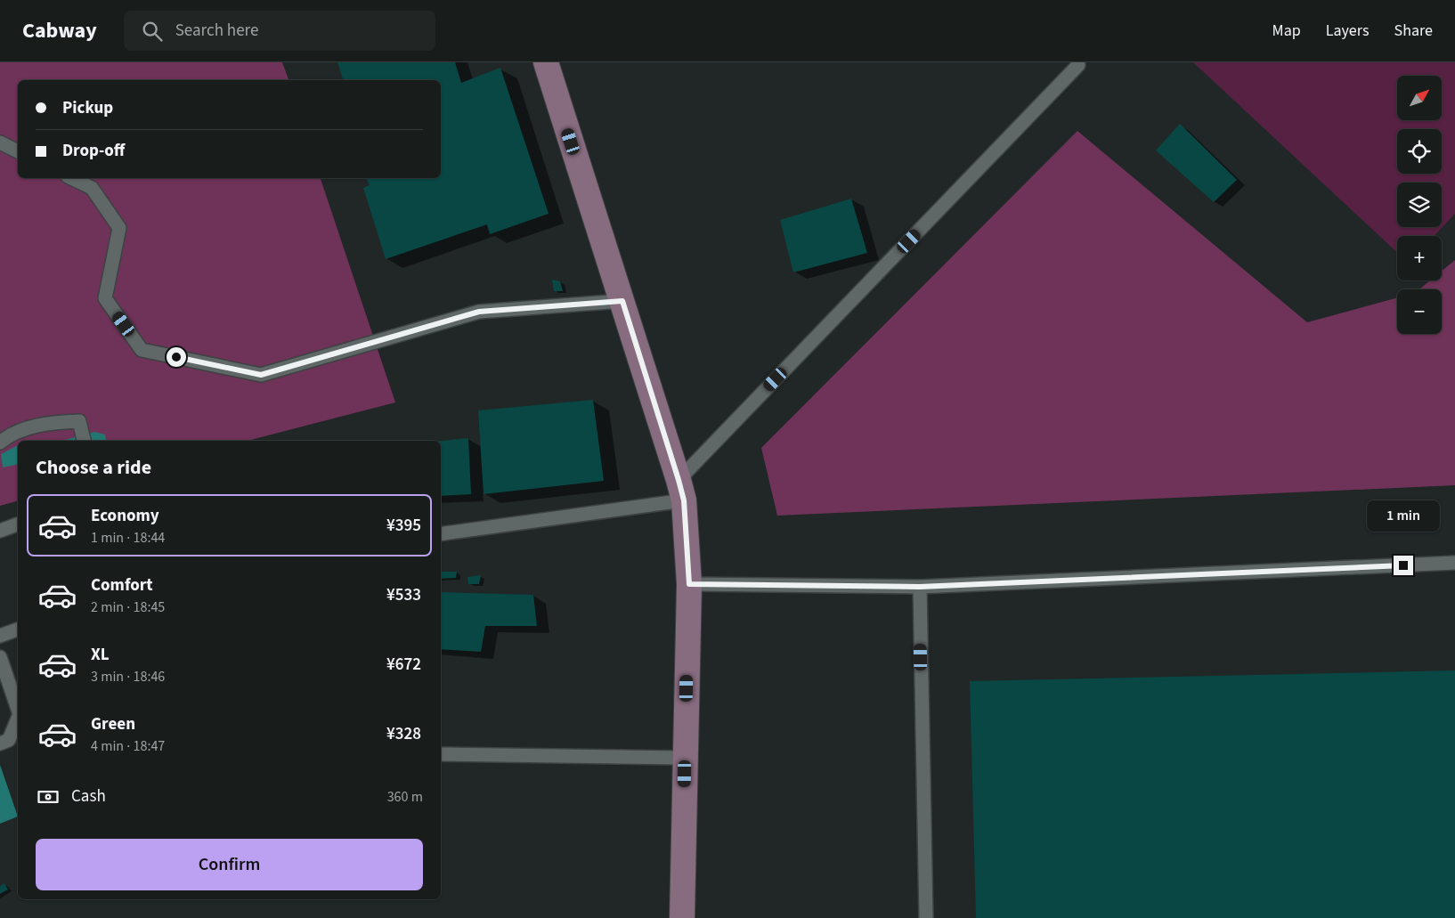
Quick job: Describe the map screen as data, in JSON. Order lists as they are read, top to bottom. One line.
{"north":"top right","page":{"header":"Cabway","search":"Search here","nav":["Map","Layers","Share"],"map_buttons":["+","−"],"banner":["Pickup","Drop-off"],"heading":"Choose a ride","list":[{"name":"Economy","note":"1 min · 18:44","value":"¥395"},{"name":"Comfort","note":"2 min · 18:45","value":"¥533"},{"name":"XL","note":"3 min · 18:46","value":"¥672"},{"name":"Green","note":"4 min · 18:47","value":"¥328"}],"bubble":"1 min","pay":["Cash","360 m"],"buttons":"Confirm"}}
